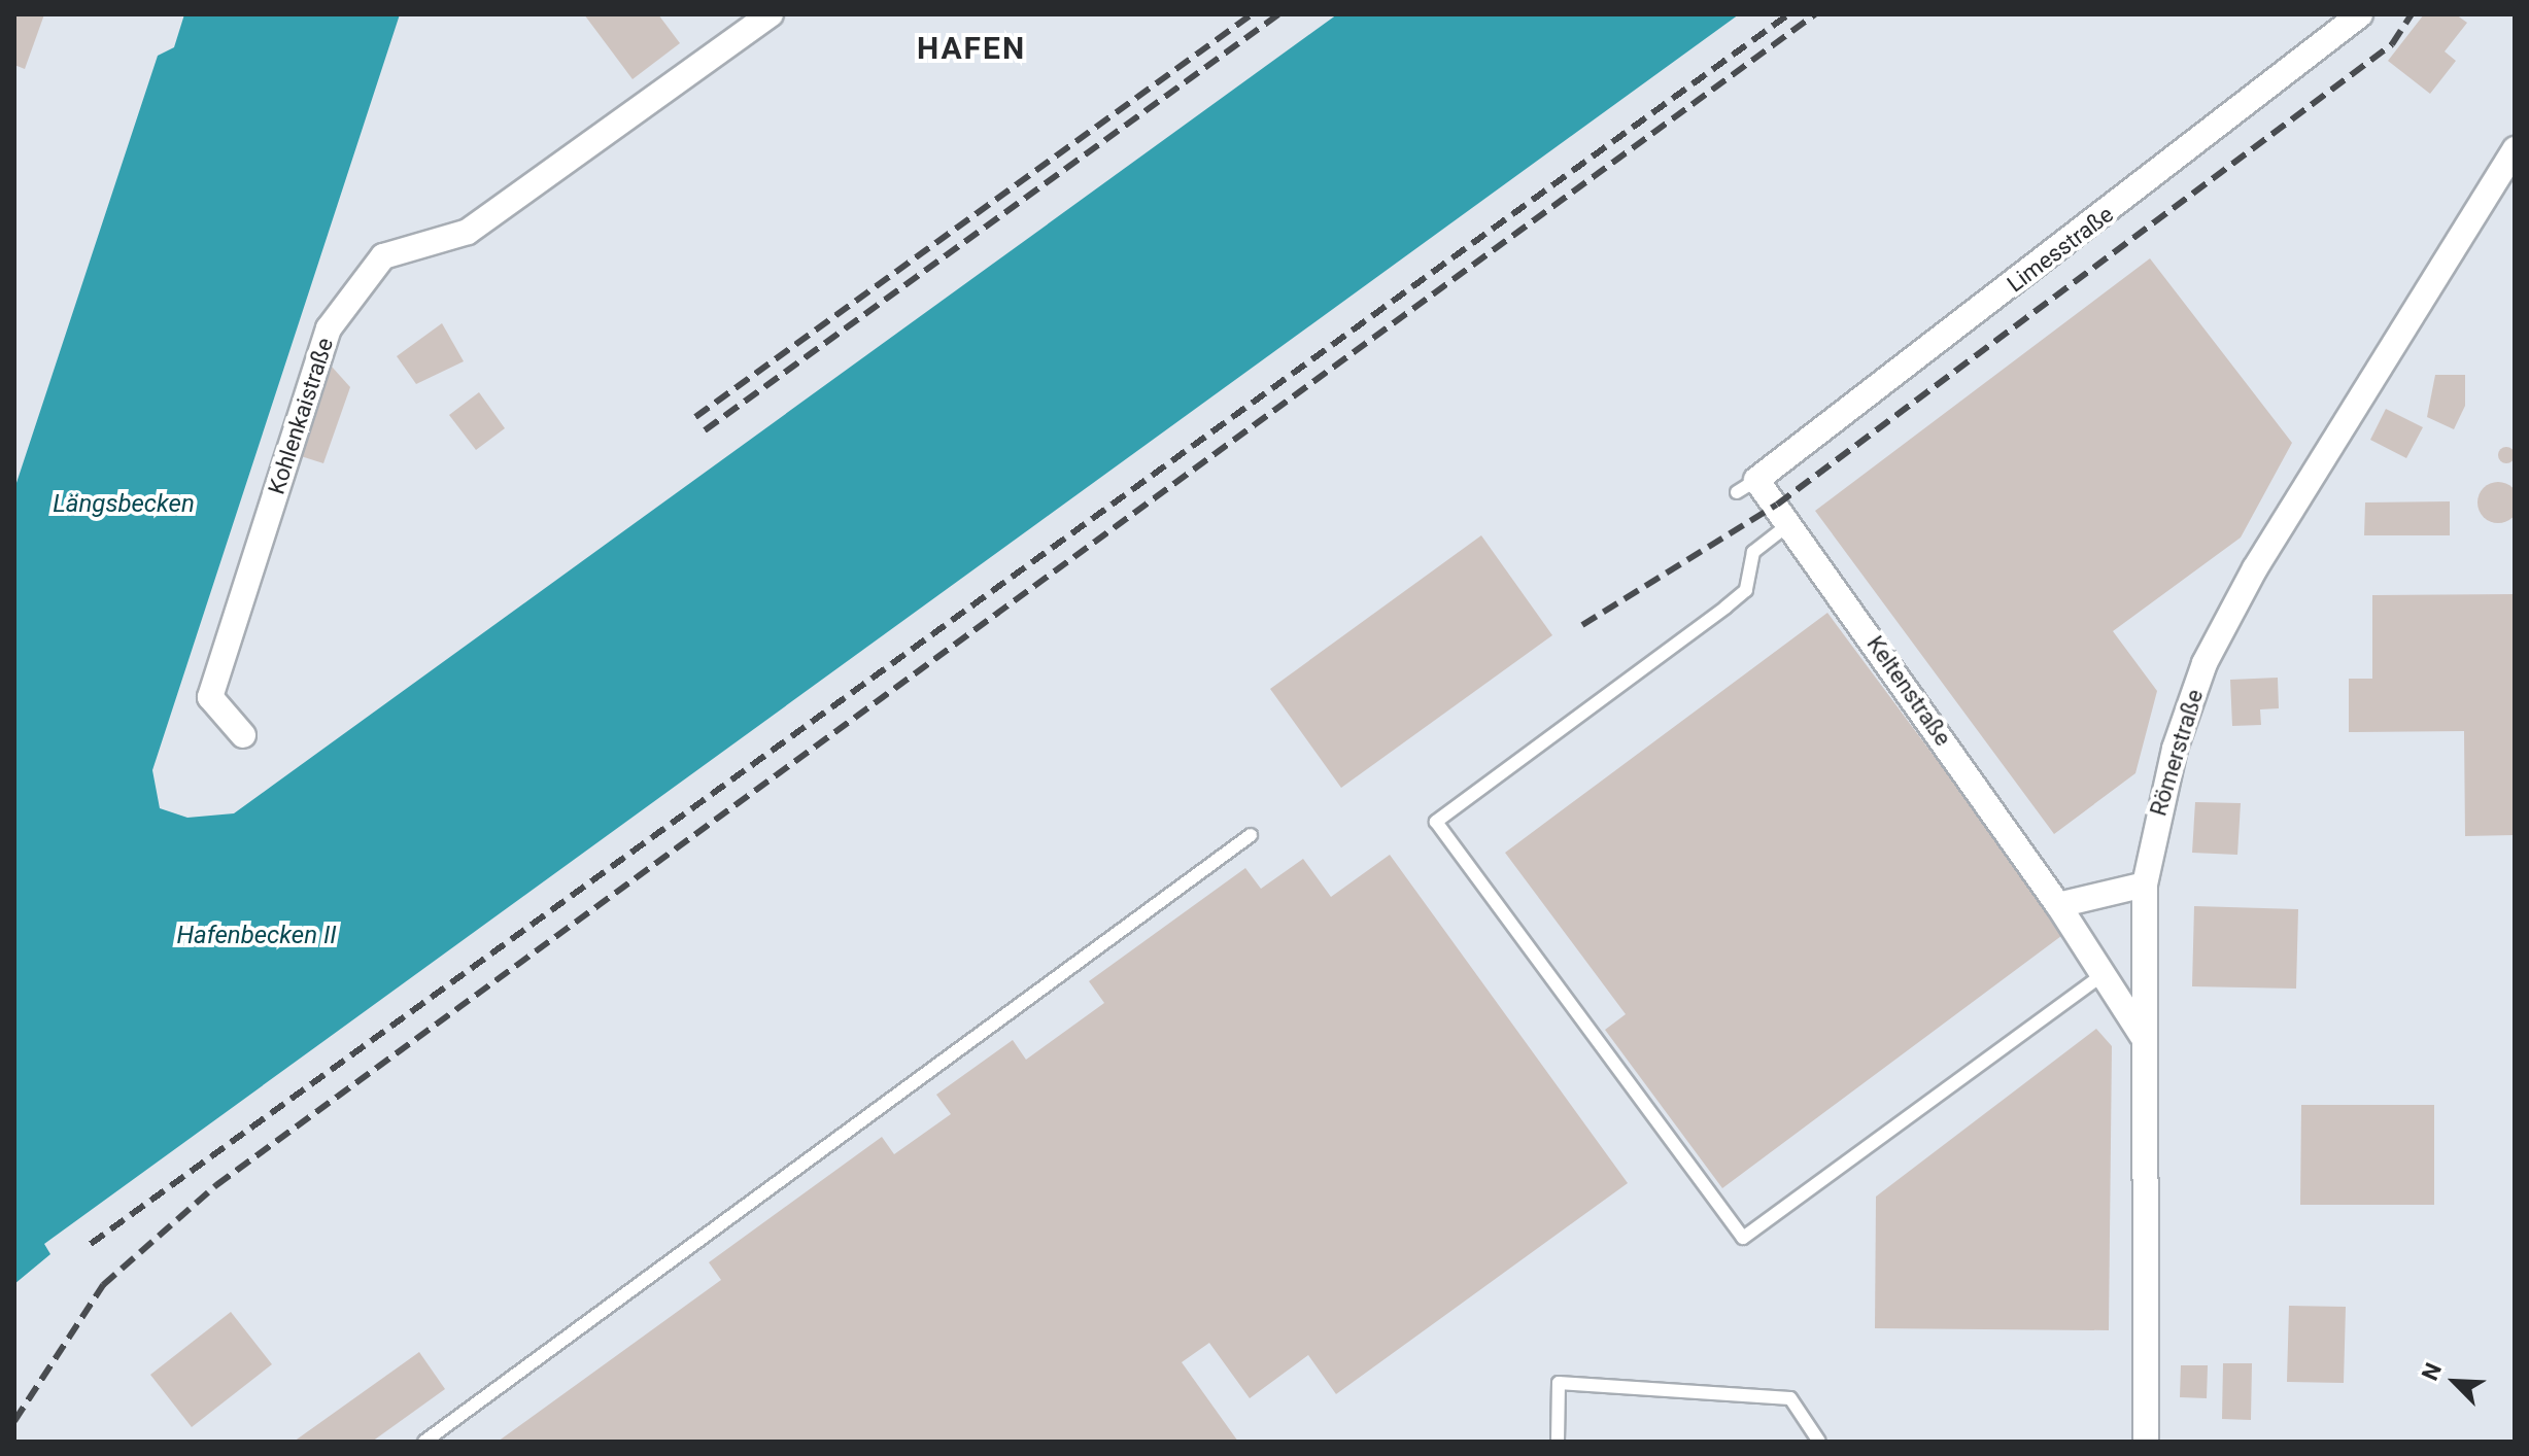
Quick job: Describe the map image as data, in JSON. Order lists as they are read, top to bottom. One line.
{"streets":{"street":["Limesstraße","Kohlenkaistraße","Keltenstraße","Römerstraße"]},"crossings":[["Limesstraße","Keltenstraße"],["Keltenstraße","Römerstraße"]],"districts":["HAFEN"],"water":["Längsbecken","Hafenbecken II"],"north":"top left"}
